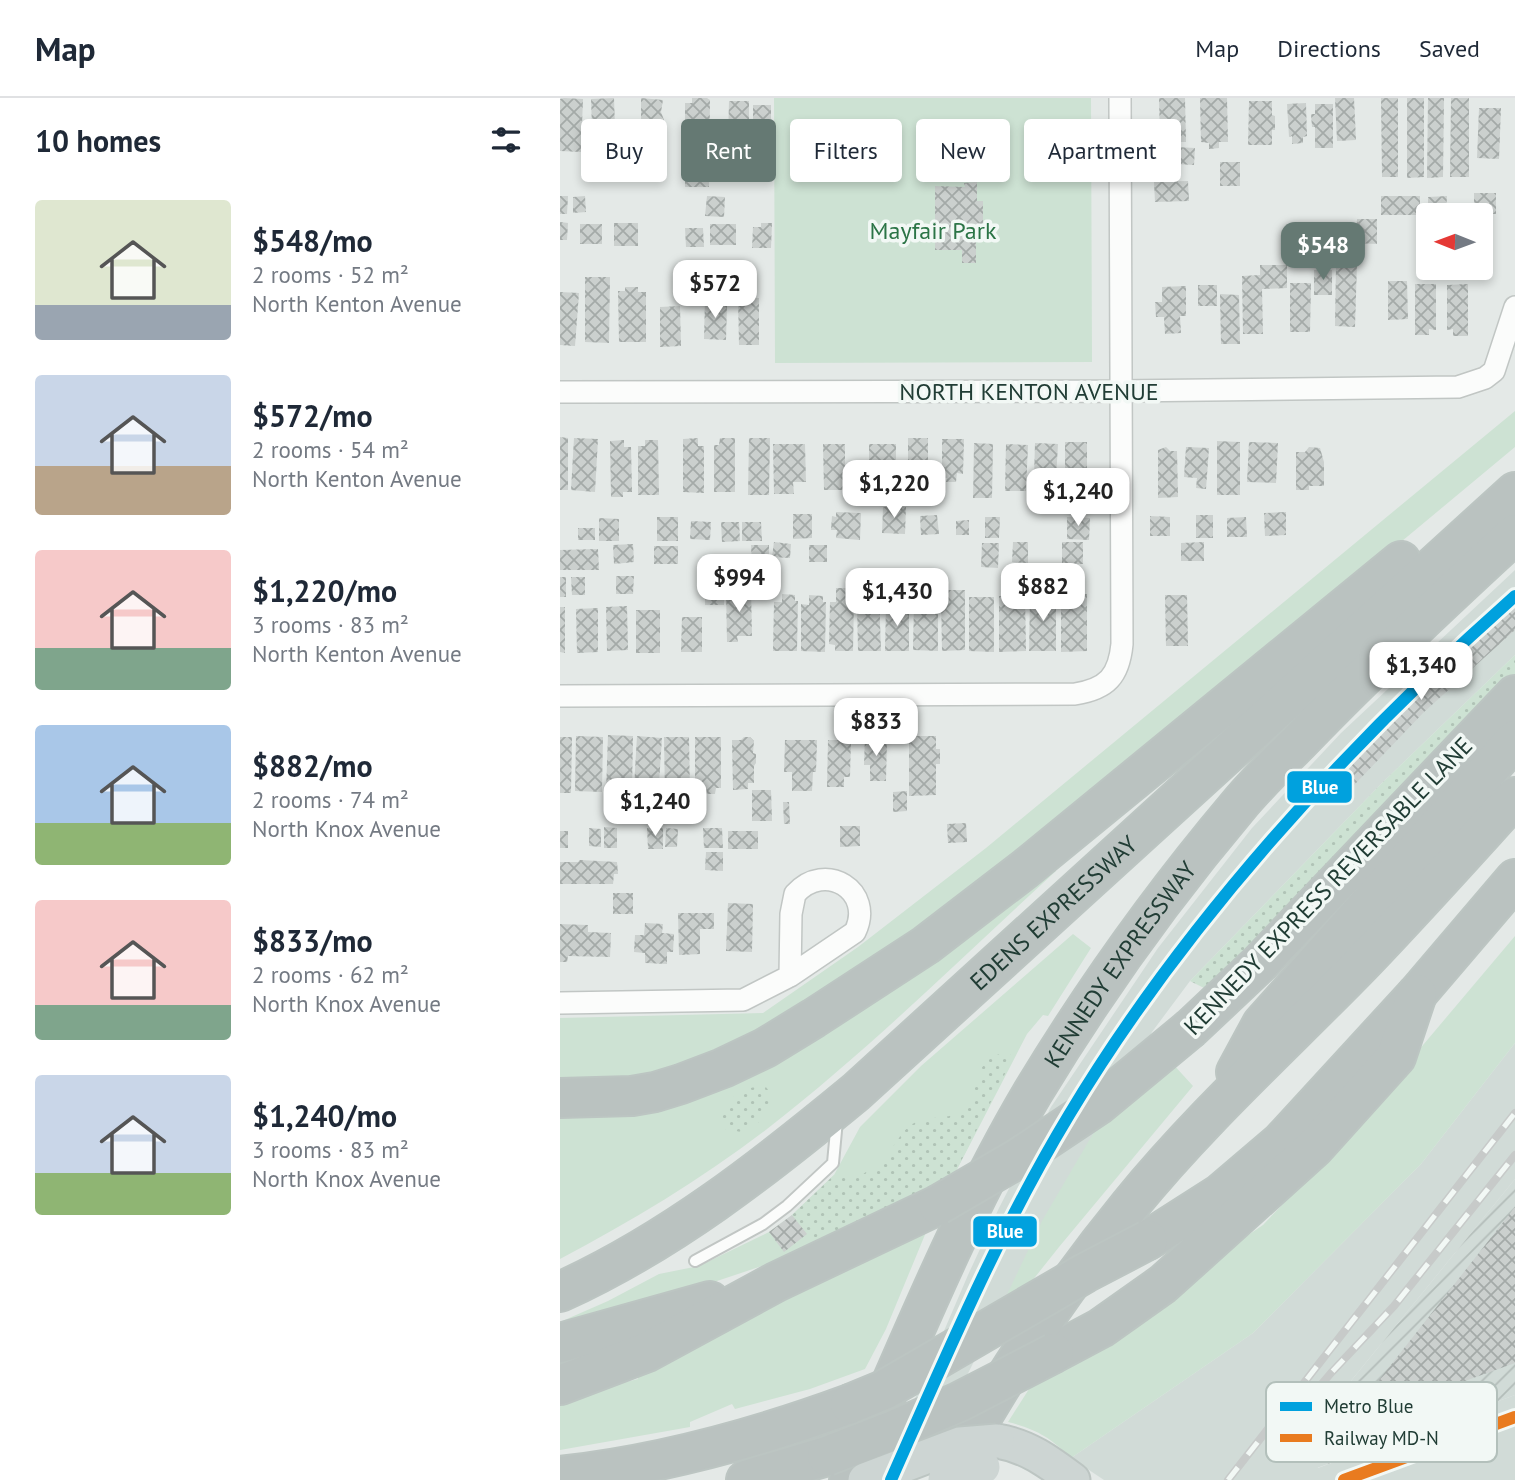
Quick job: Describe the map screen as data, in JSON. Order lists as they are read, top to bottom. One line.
{"streets":{"highway":["KENNEDY EXPRESS REVERSABLE LANE","EDENS EXPRESSWAY","KENNEDY EXPRESSWAY"],"street":["NORTH KENTON AVENUE"]},"parks":["Mayfair Park"],"lines":["metro line Blue","rail line MD-N"],"legend":["Metro Blue","Railway MD-N"],"north":"left","page":{"header":"Map","nav":["Map","Directions","Saved"],"heading":"10 homes","chip":["Buy","Rent","Filters","New","Apartment"],"list":[{"name":"$548/mo","note":"2 rooms · 52 m² · North Kenton Avenue"},{"name":"$572/mo","note":"2 rooms · 54 m² · North Kenton Avenue"},{"name":"$1,220/mo","note":"3 rooms · 83 m² · North Kenton Avenue"},{"name":"$882/mo","note":"2 rooms · 74 m² · North Knox Avenue"},{"name":"$833/mo","note":"2 rooms · 62 m² · North Knox Avenue"},{"name":"$1,240/mo","note":"3 rooms · 83 m² · North Knox Avenue"}],"price":["$548","$572","$1,220","$1,240","$994","$882","$1,430","$1,340","$833","$1,240"]}}
